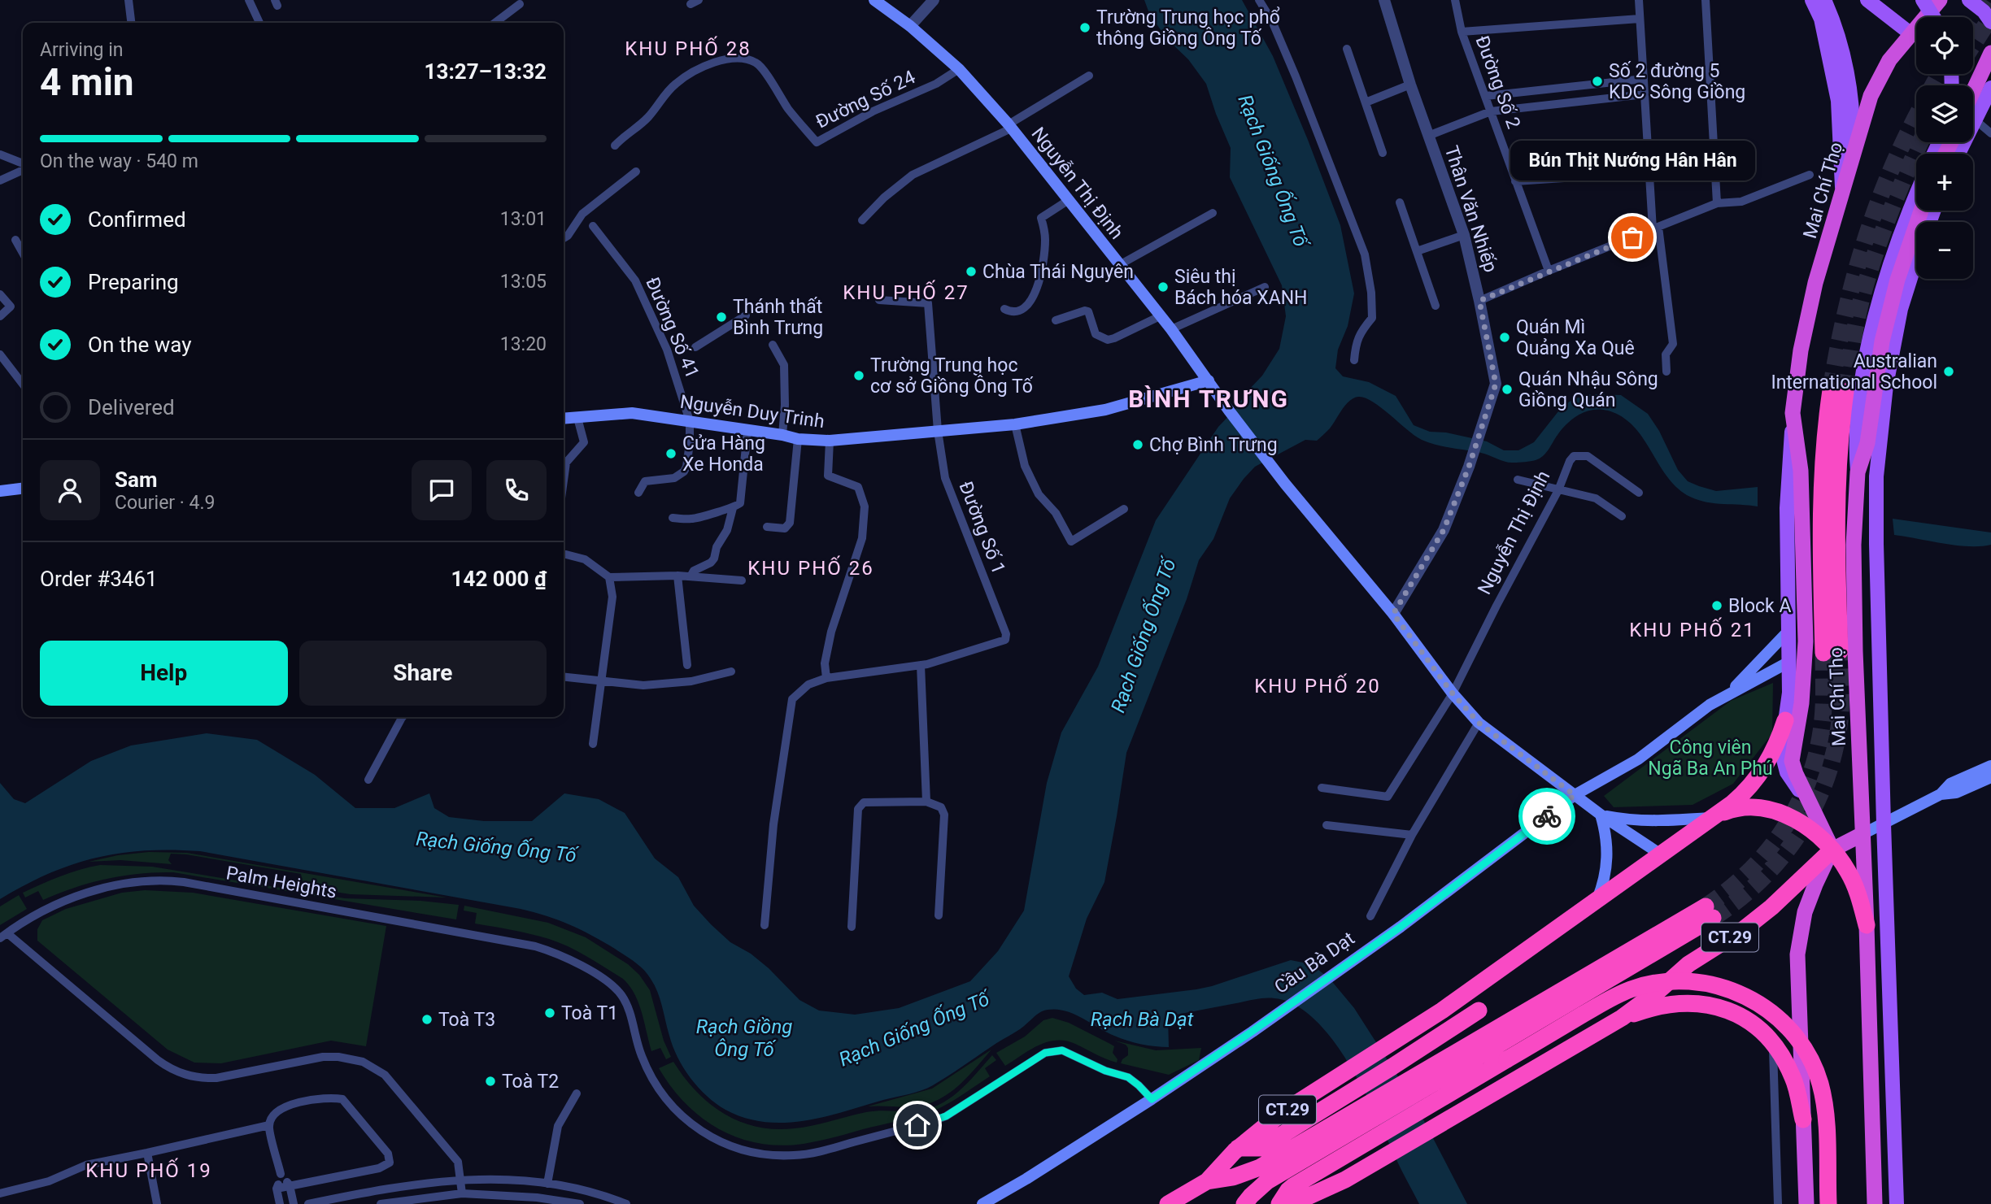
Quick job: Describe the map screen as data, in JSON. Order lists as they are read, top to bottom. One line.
{"streets":{"highway":["Mai Chí Thọ","CT.29"],"main road":["Nguyễn Thị Định","Nguyễn Duy Trinh","Cầu Bà Dạt"],"street":["Đường Số 2","Đường Số 24","Thân Văn Nhiếp","Đường Số 41","Đường Số 1","Palm Heights"]},"crossings":[["Đường Số 24","Nguyễn Thị Định"],["Nguyễn Thị Định","Thân Văn Nhiếp"],["Nguyễn Thị Định","Nguyễn Duy Trinh"],["Mai Chí Thọ","CT.29"],["Đường Số 41","Nguyễn Duy Trinh"],["Nguyễn Duy Trinh","Đường Số 1"],["Palm Heights","Cầu Bà Dạt"]],"districts":["KHU PHỐ 28","KHU PHỐ 27","BÌNH TRƯNG","KHU PHỐ 26","KHU PHỐ 21","KHU PHỐ 20","KHU PHỐ 19"],"water":["Rạch Giống Ống Tố","Rạch Bà Dạt","Rạch Giồng Ông Tố"],"parks":["Công viên Ngã Ba An Phú"],"places":["Trường Trung học phổ thông Giồng Ông Tố","Số 2 đường 5 KDC Sông Giồng","Bún Thịt Nướng Hân Hân","Chùa Thái Nguyên","Siêu thị Bách hóa XANH","Thánh thất Bình Trưng","Quán Mì Quảng Xa Quê","Australian International School","Trường Trung học cơ sở Giồng Ông Tố","Quán Nhậu Sông Giồng Quán","Chợ Bình Trưng","Cửa Hàng Xe Honda","Block A","Toà T1","Toà T3","Toà T2"],"page":{"map_buttons":["+","−"],"heading":["4 min","Arriving in","13:27–13:32"],"panel":["Sam","Courier · 4.9","Order #3461","142 000 ₫"],"bar":"On the way · 540 m","bubble":"Bún Thịt Nướng Hân Hân","list":[["Confirmed","13:01"],["Preparing","13:05"],["On the way","13:20"],"Delivered"],"buttons":["Help","Share"]}}
